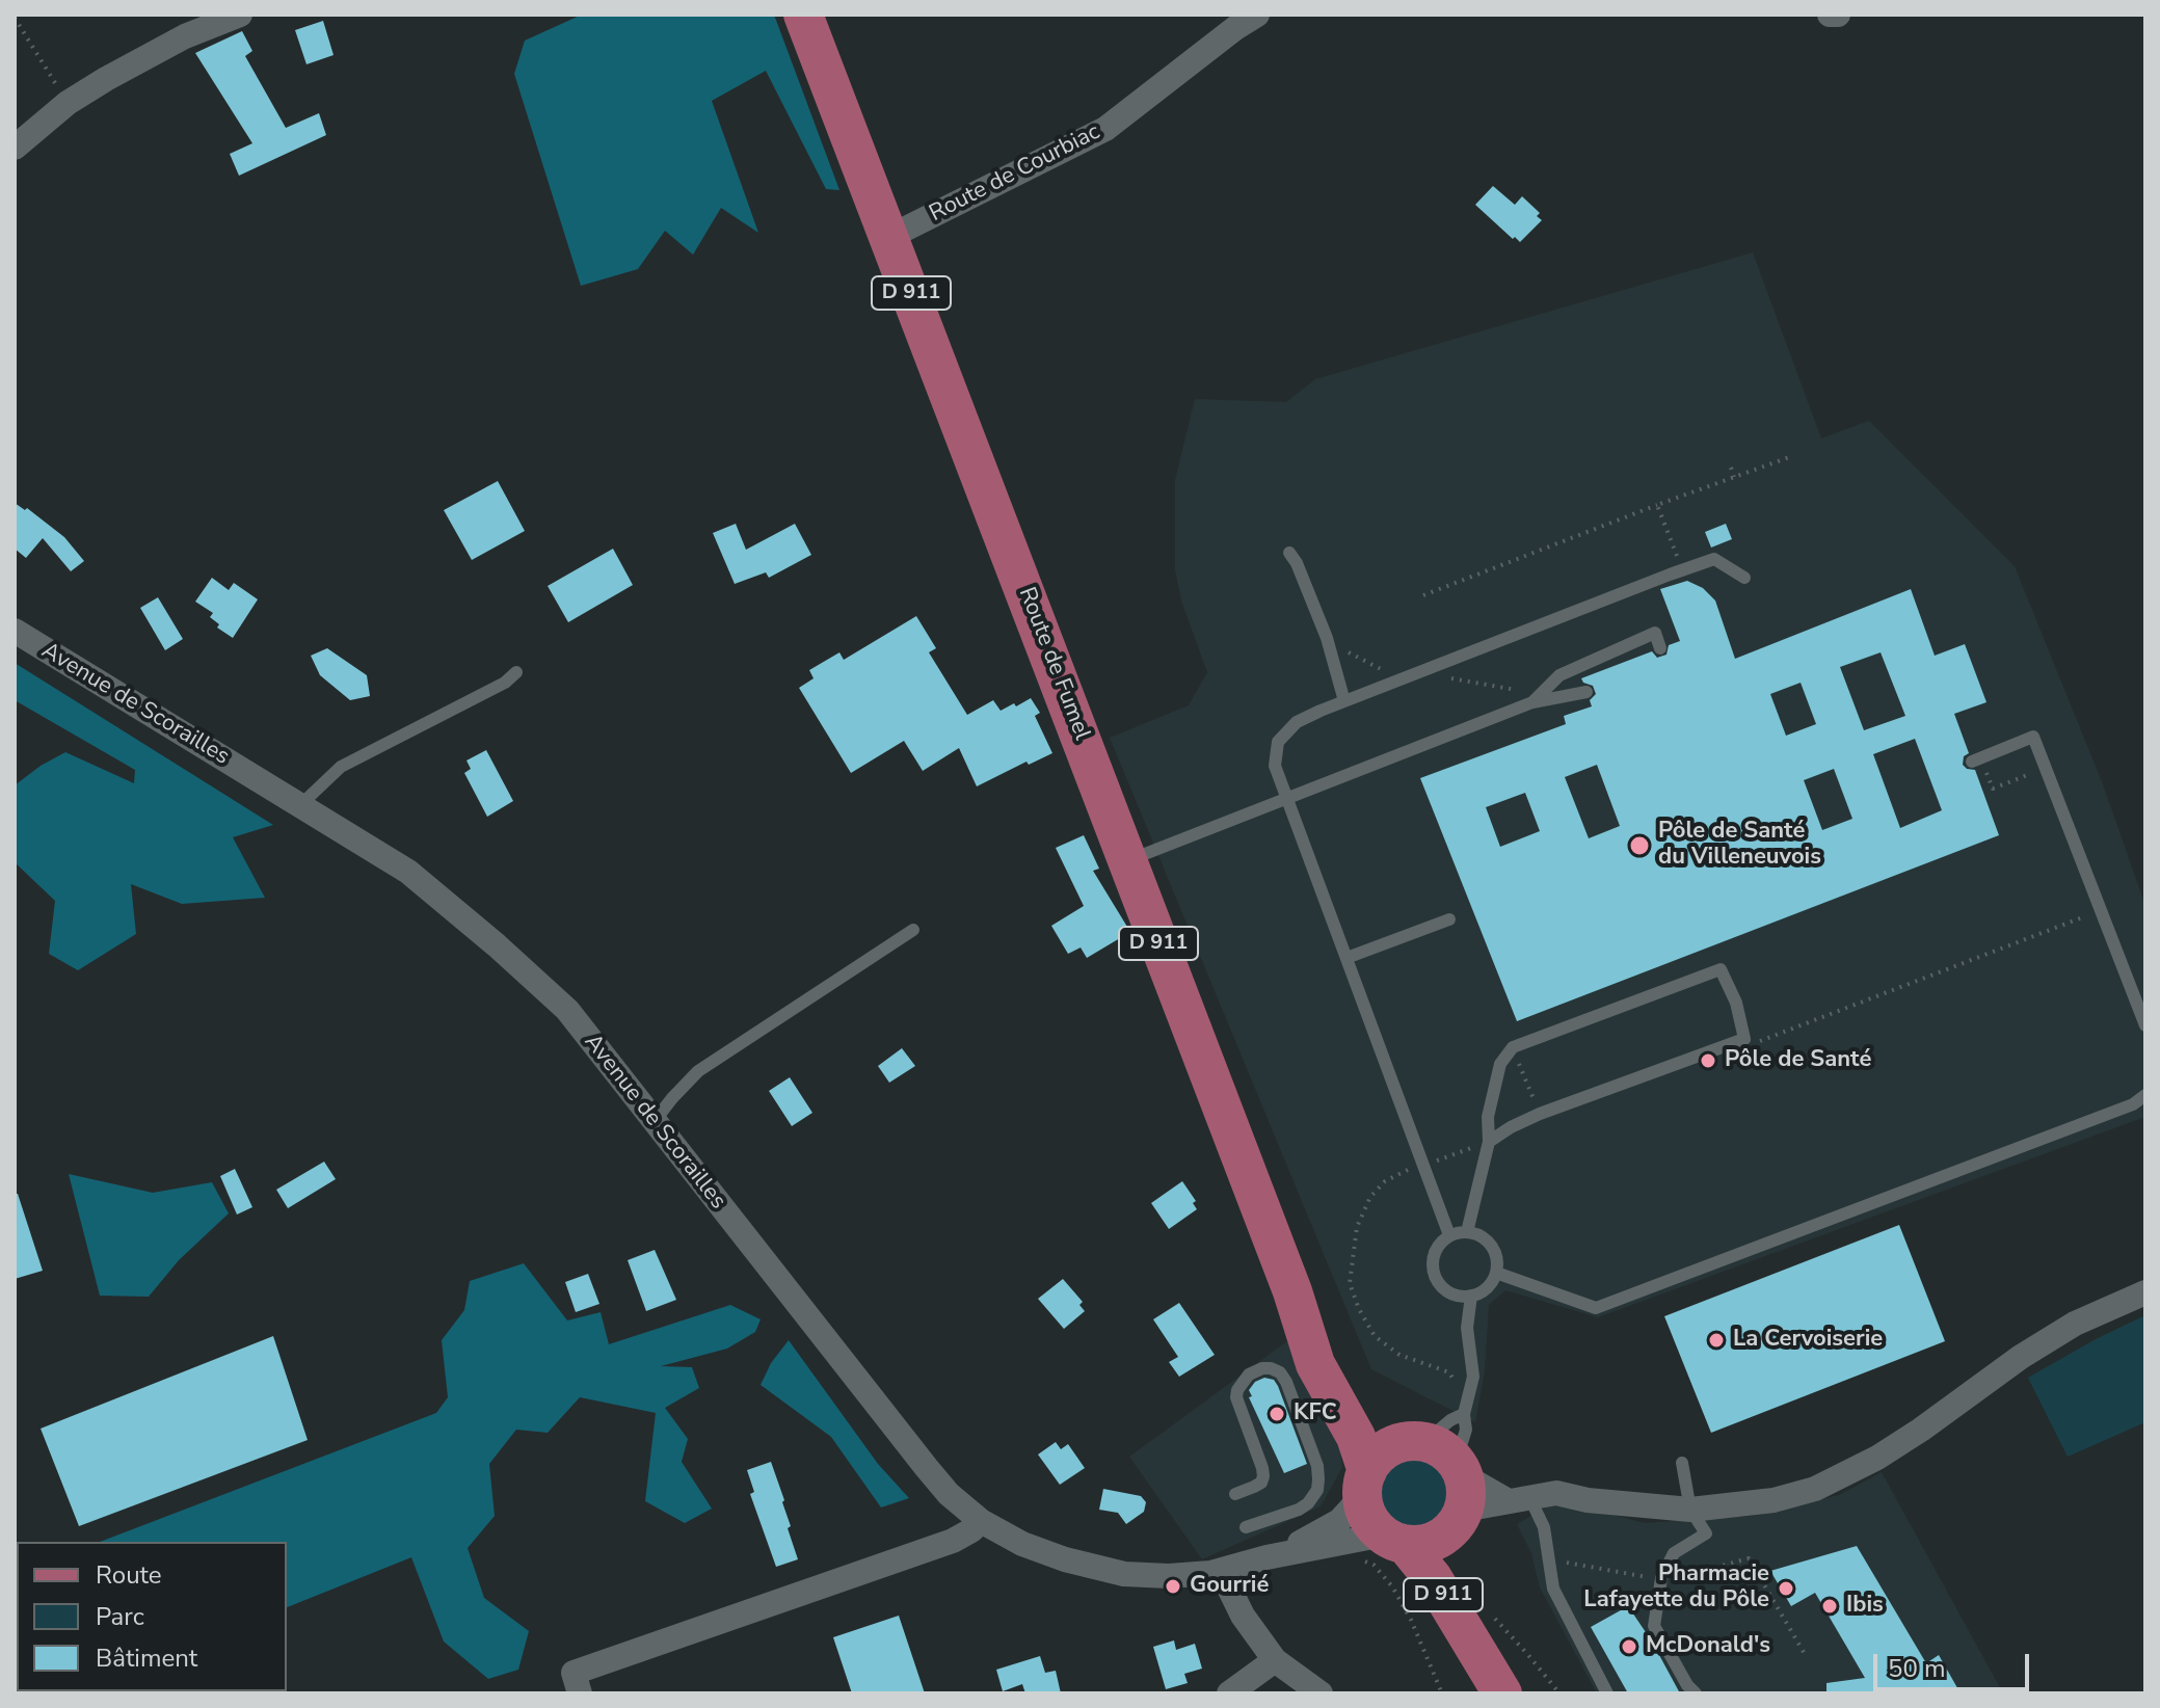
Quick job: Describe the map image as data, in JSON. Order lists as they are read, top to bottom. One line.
{"streets":{"main road":["D 911","Route de Fumel"],"street":["Route de Courbiac","Avenue de Scorailles"]},"crossings":[["Route de Courbiac","Route de Fumel"],["D 911","Route de Fumel"],["D 911","Avenue de Scorailles"],["Route de Fumel","Avenue de Scorailles"]],"places":["Pôle de Santé du Villeneuvois","Pôle de Santé","La Cervoiserie","KFC","Gourrié","Pharmacie Lafayette du Pôle","Ibis","McDonald's"],"legend":["Route","Parc","Bâtiment"],"scale_bar":"50 m"}
